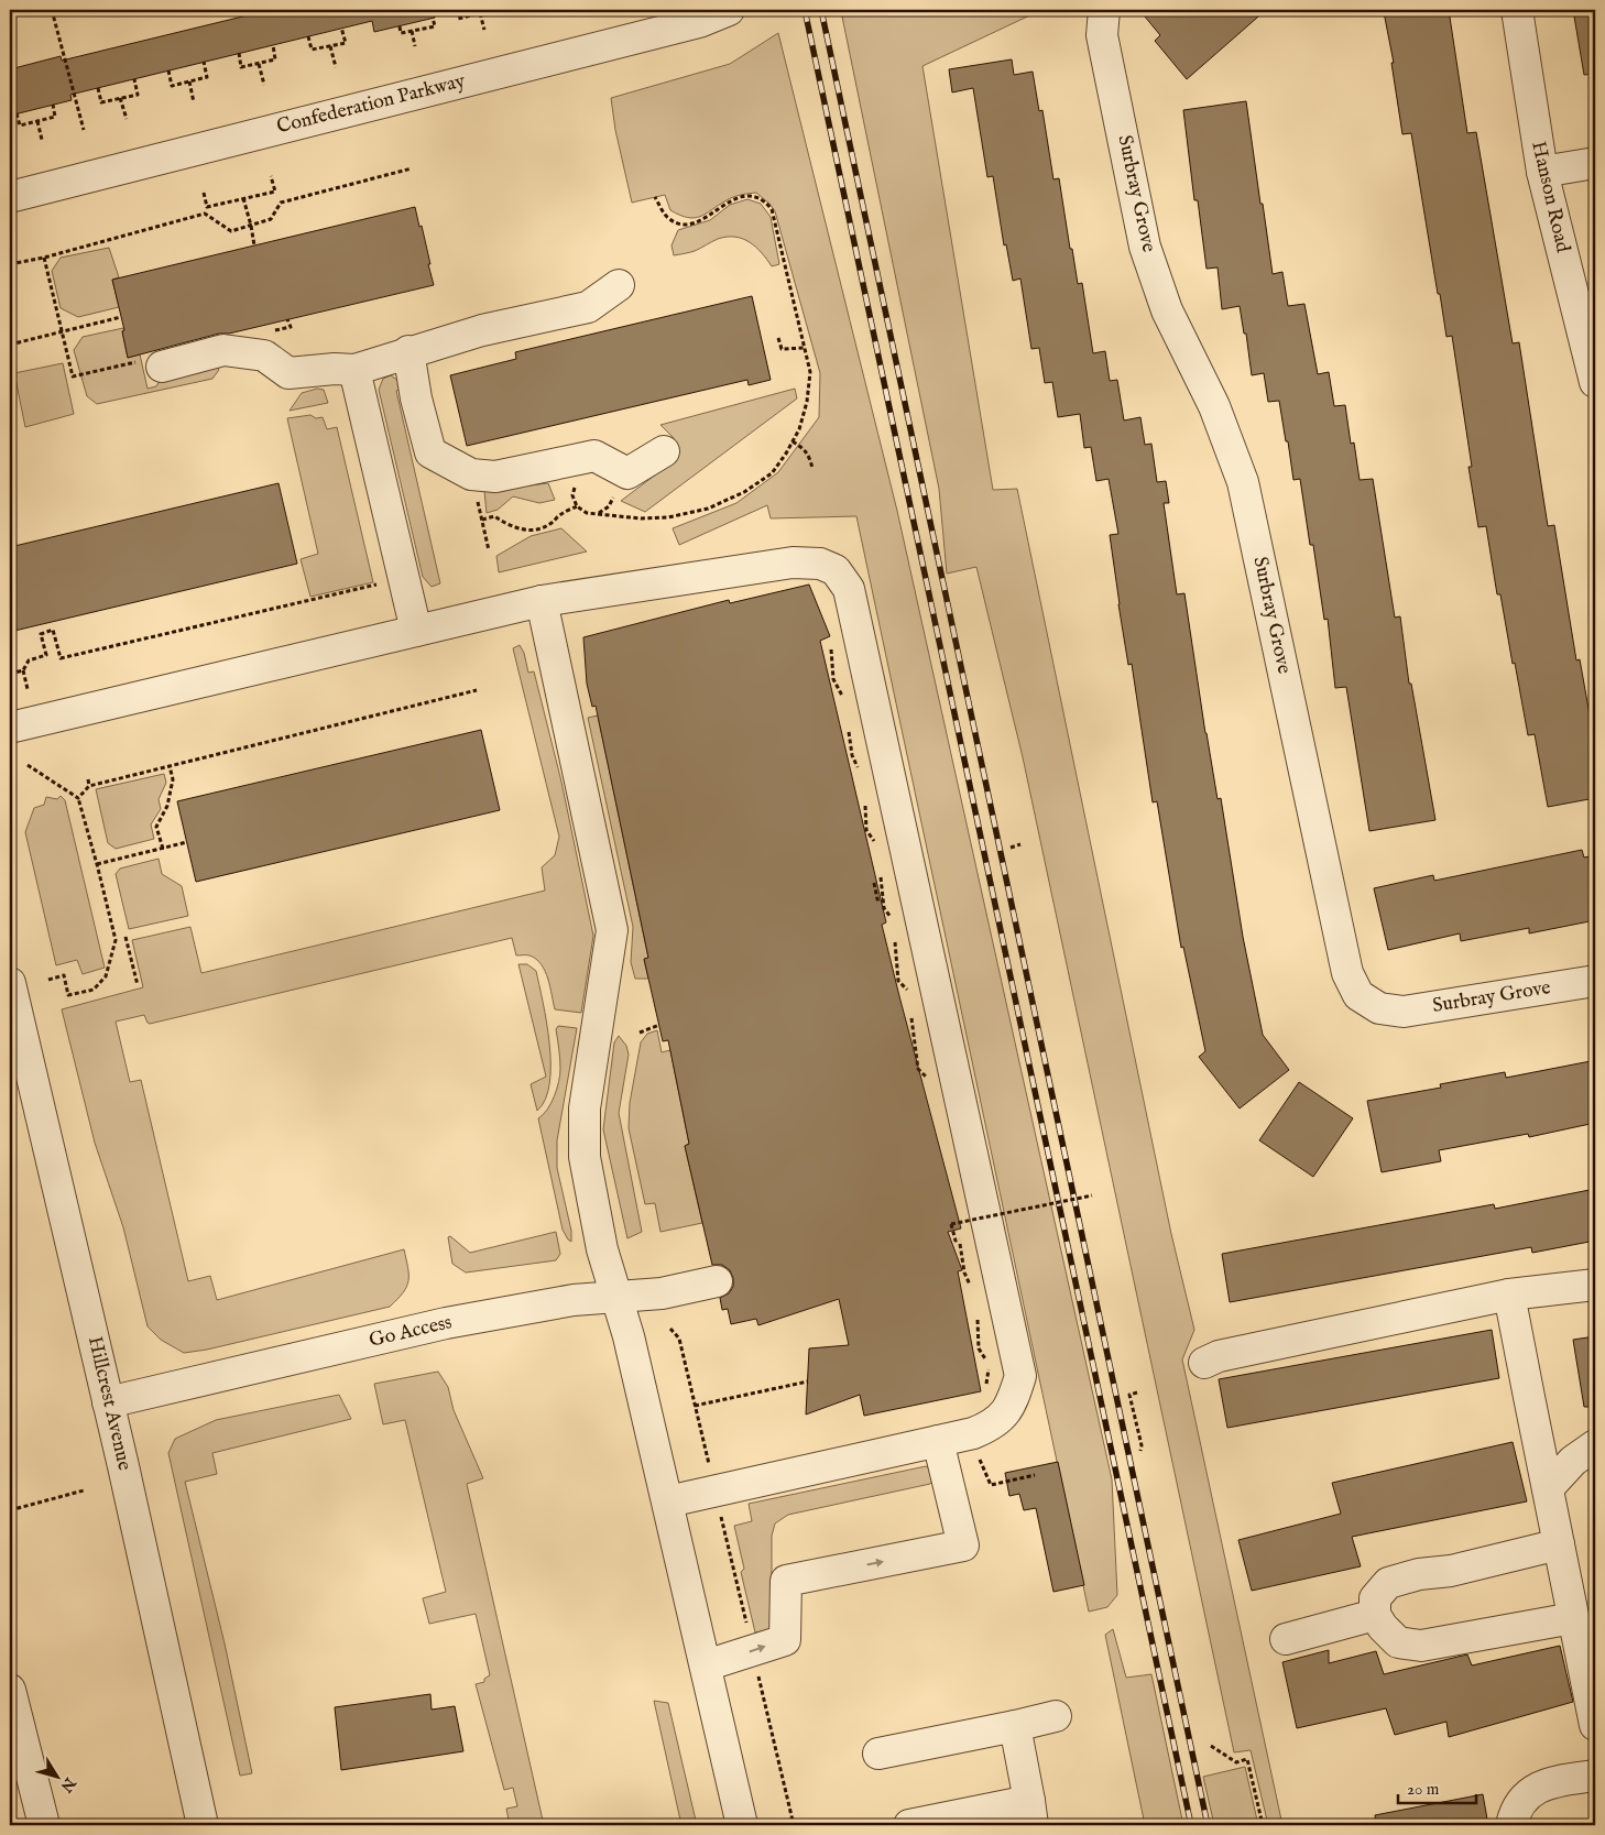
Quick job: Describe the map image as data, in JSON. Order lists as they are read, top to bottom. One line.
{"streets":{"street":["Confederation Parkway","Surbray Grove","Hanson Road","Go Access","Hillcrest Avenue"]},"crossings":[["Go Access","Hillcrest Avenue"]],"scale_bar":"20 m","north":"bottom right"}
